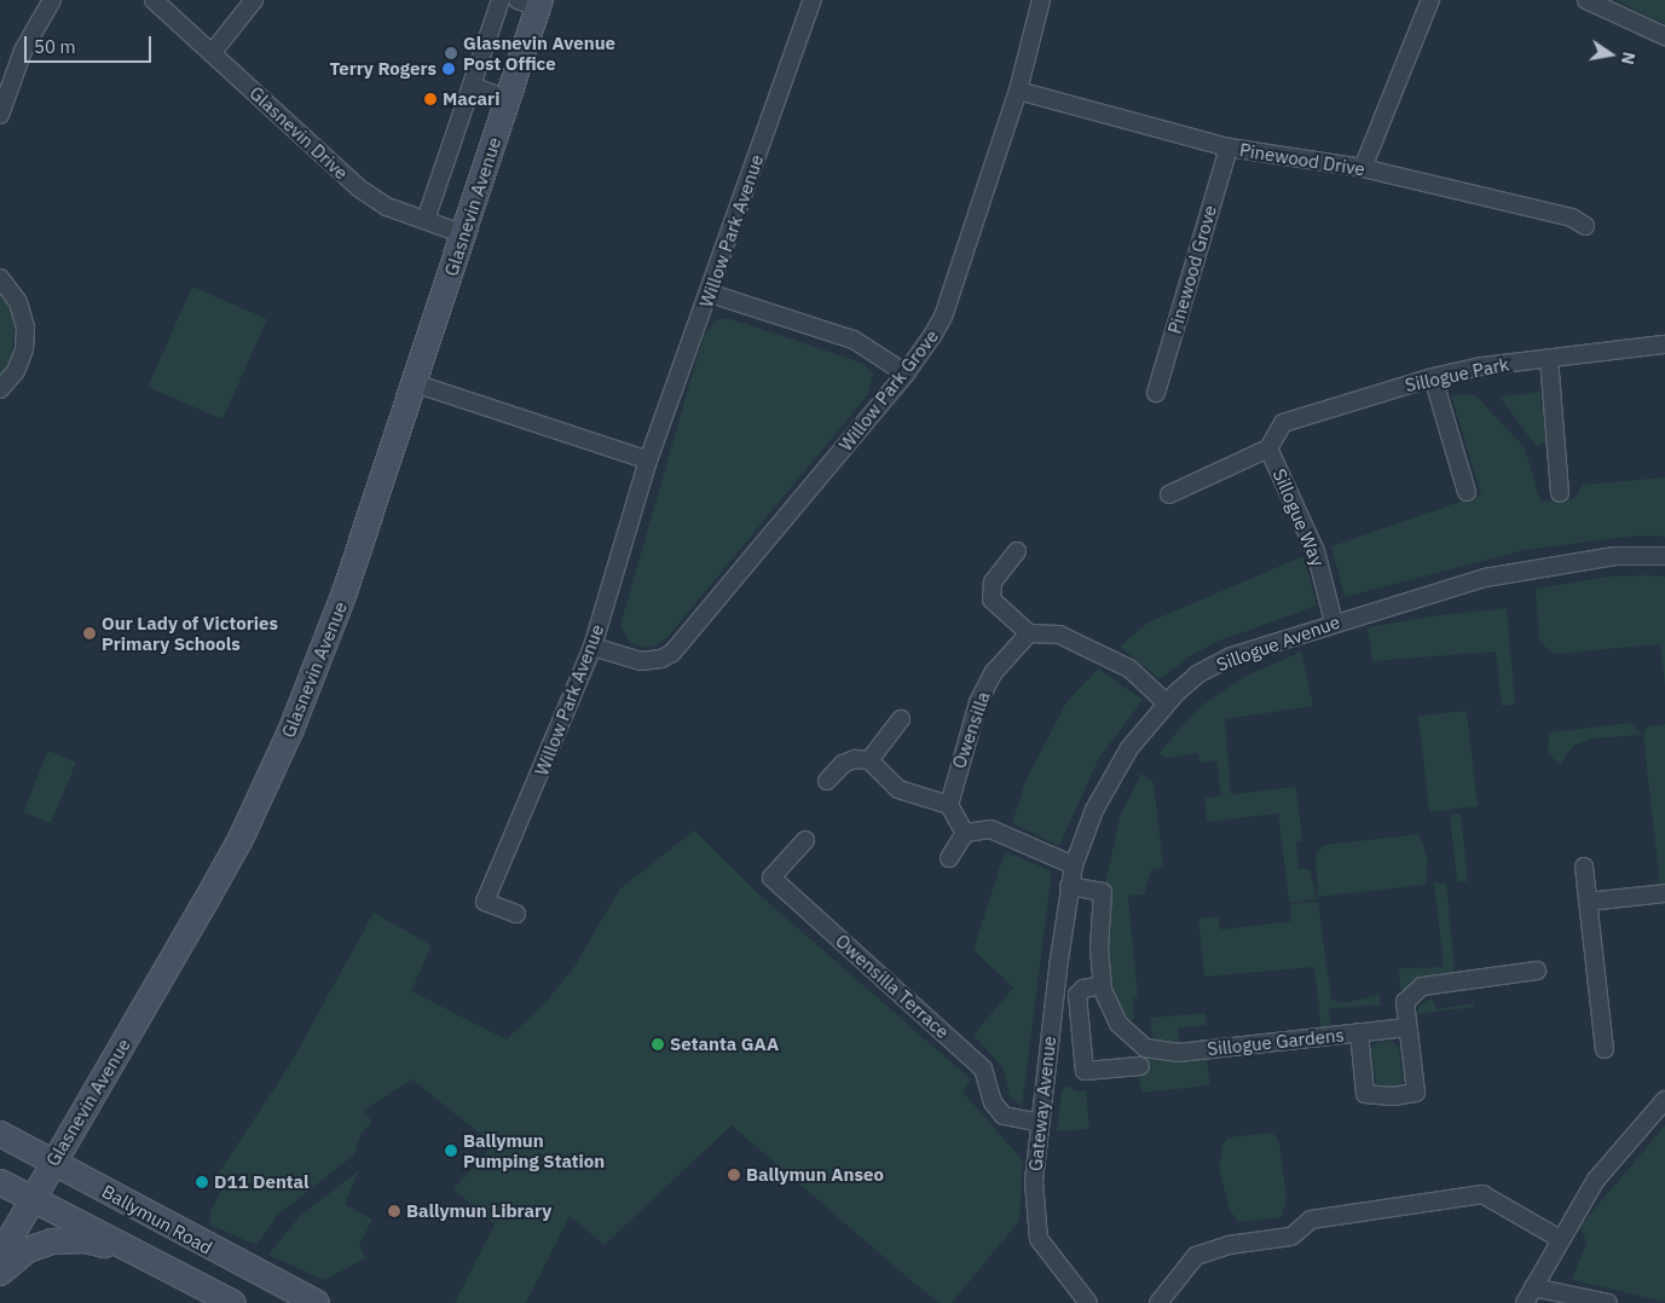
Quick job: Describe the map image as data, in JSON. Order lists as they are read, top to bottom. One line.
{"streets":{"main road":["Glasnevin Avenue","Ballymun Road"],"street":["Glasnevin Drive","Pinewood Drive","Willow Park Avenue","Pinewood Grove","Sillogue Park","Willow Park Grove","Sillogue Way","Sillogue Avenue","Owensilla","Owensilla Terrace","Sillogue Gardens","Gateway Avenue"]},"crossings":[["Glasnevin Drive","Glasnevin Avenue"],["Pinewood Drive","Pinewood Grove"],["Pinewood Drive","Willow Park Grove"],["Glasnevin Avenue","Ballymun Road"],["Willow Park Avenue","Willow Park Grove"],["Sillogue Park","Sillogue Way"],["Sillogue Way","Sillogue Avenue"],["Sillogue Avenue","Gateway Avenue"],["Owensilla Terrace","Gateway Avenue"]],"places":["Glasnevin Avenue Post Office","Terry Rogers","Macari","Our Lady of Victories Primary Schools","Setanta GAA","Ballymun Pumping Station","Ballymun Anseo","D11 Dental","Ballymun Library"],"scale_bar":"50 m","north":"right"}
